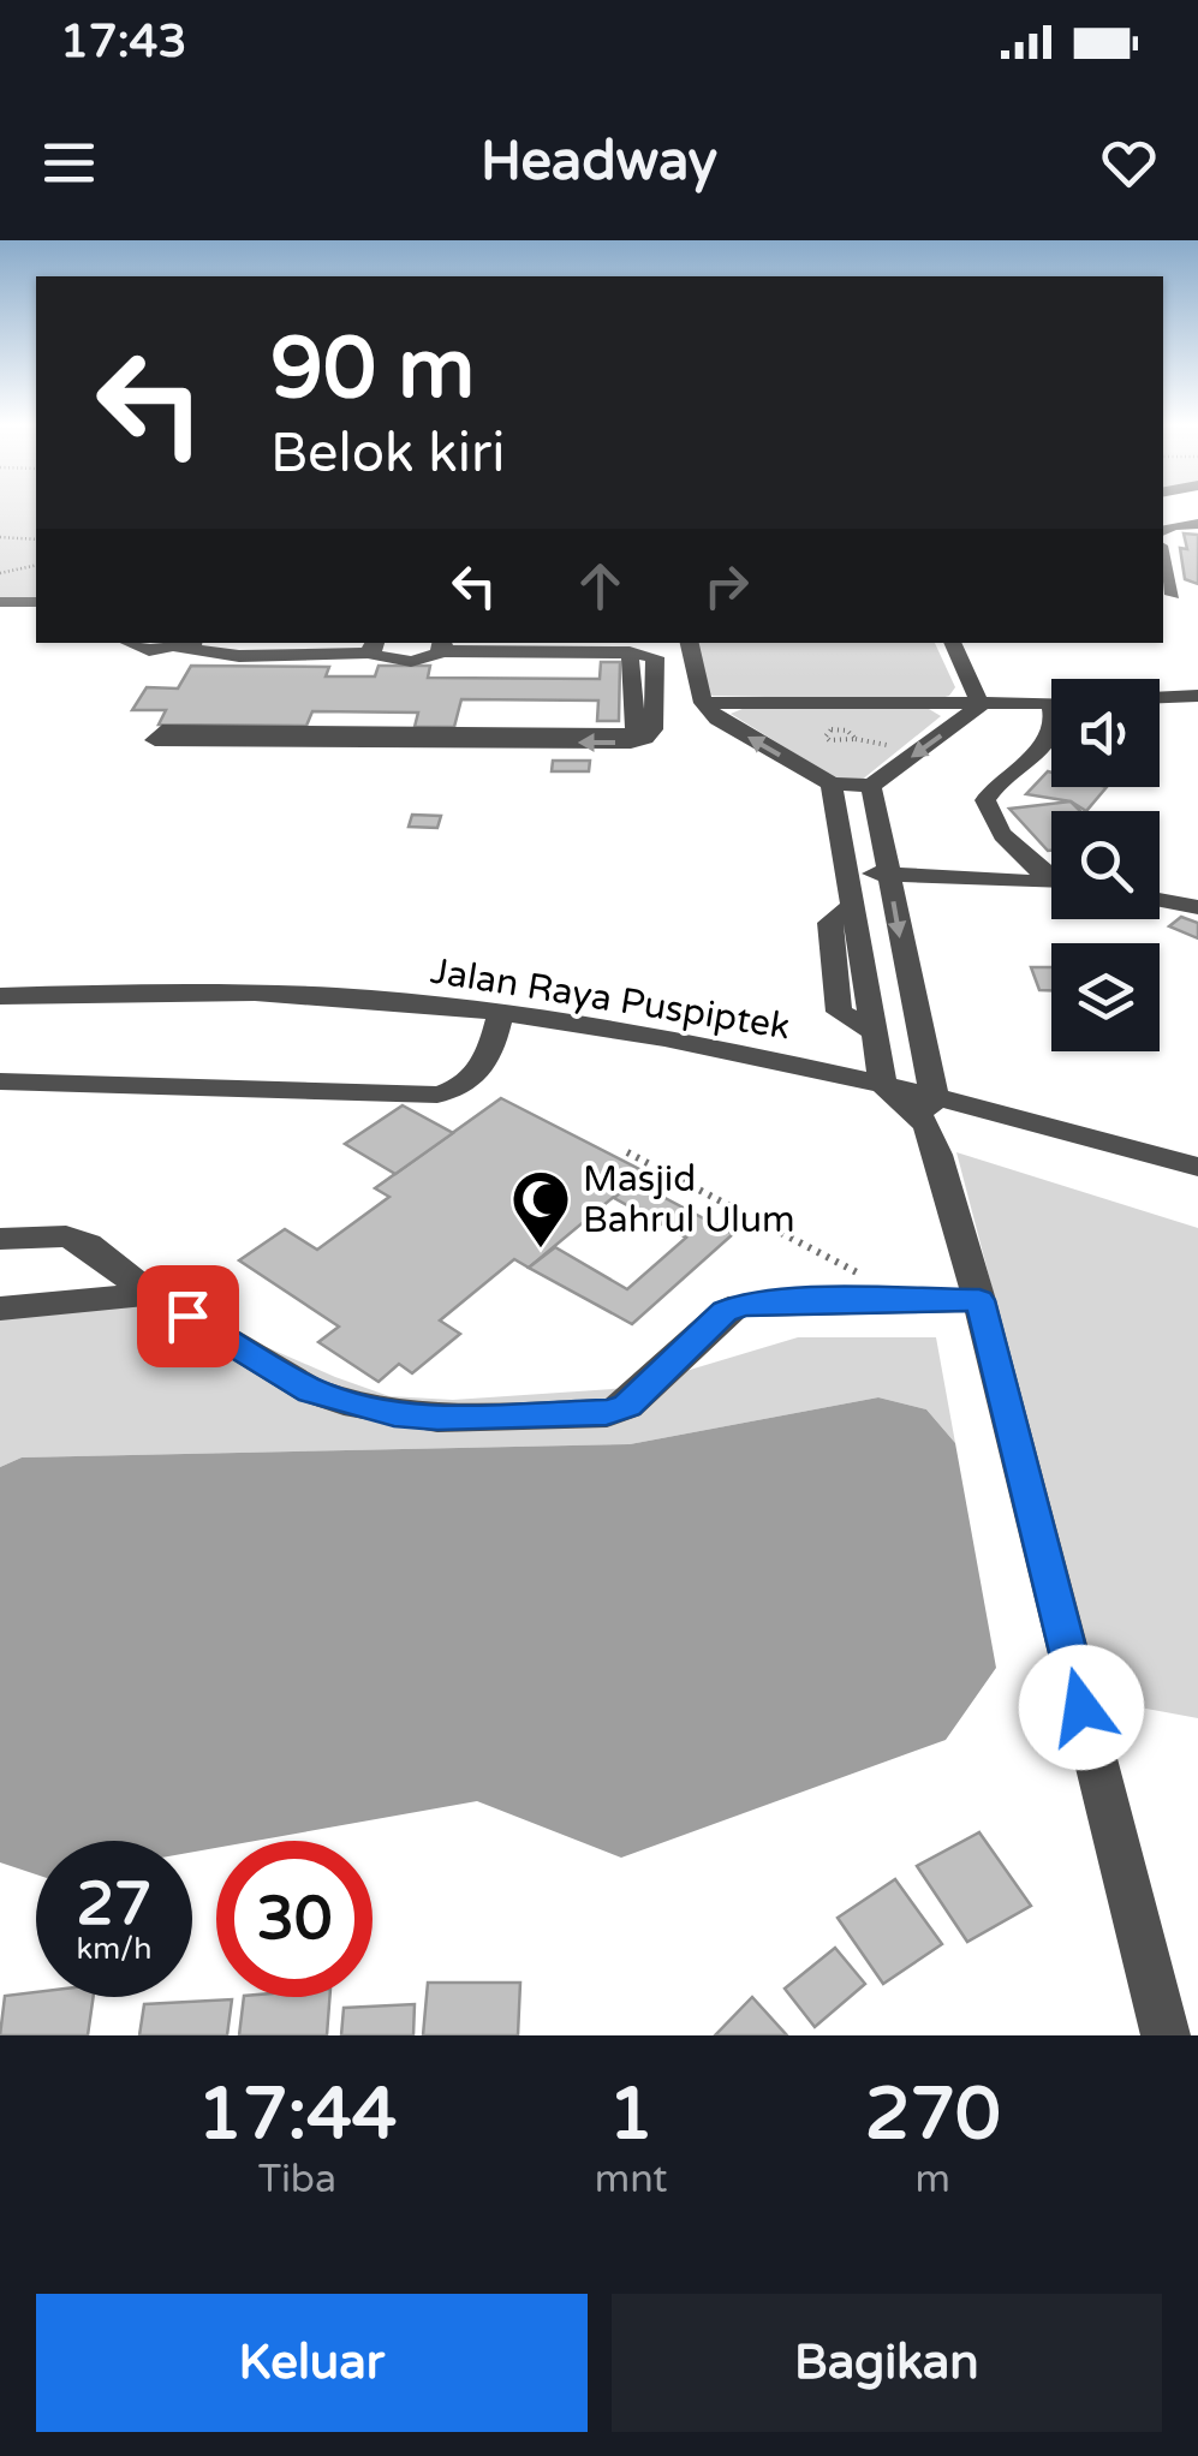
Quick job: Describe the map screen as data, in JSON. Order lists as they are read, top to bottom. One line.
{"streets":{"street":["Jalan Raya Puspiptek"]},"places":{"mosque":["Masjid Bahrul Ulum"]},"page":{"status":"17:43","header":"Headway","turn":["90 m","Belok kiri"],"speed":"27 km/h","limit":"30","eta":["17:44","Tiba","1","mnt","270","m"],"buttons":["Keluar","Bagikan"]}}
